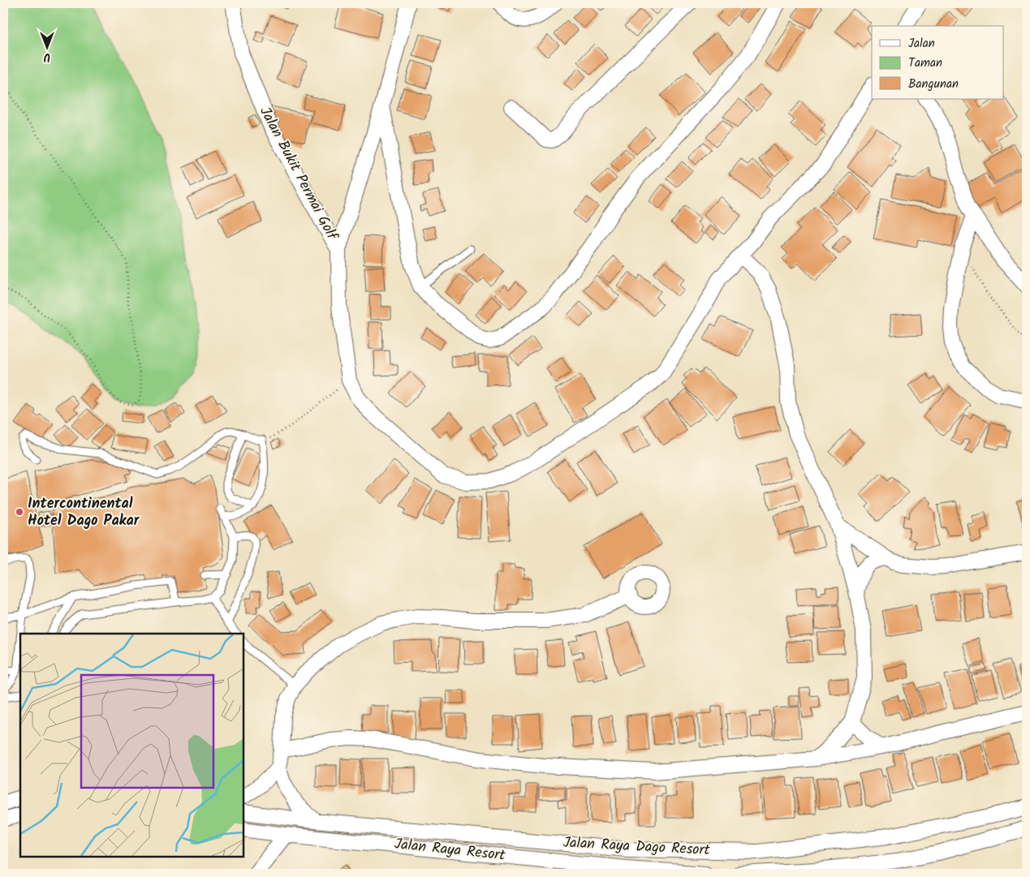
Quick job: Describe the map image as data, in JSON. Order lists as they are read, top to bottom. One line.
{"streets":{"street":["Jalan Bukit Permai Golf","Jalan Raya Dago Resort","Jalan Raya Resort"]},"places":["Intercontinental Hotel Dago Pakar"],"legend":["Jalan","Taman","Bangunan"],"north":"bottom"}
